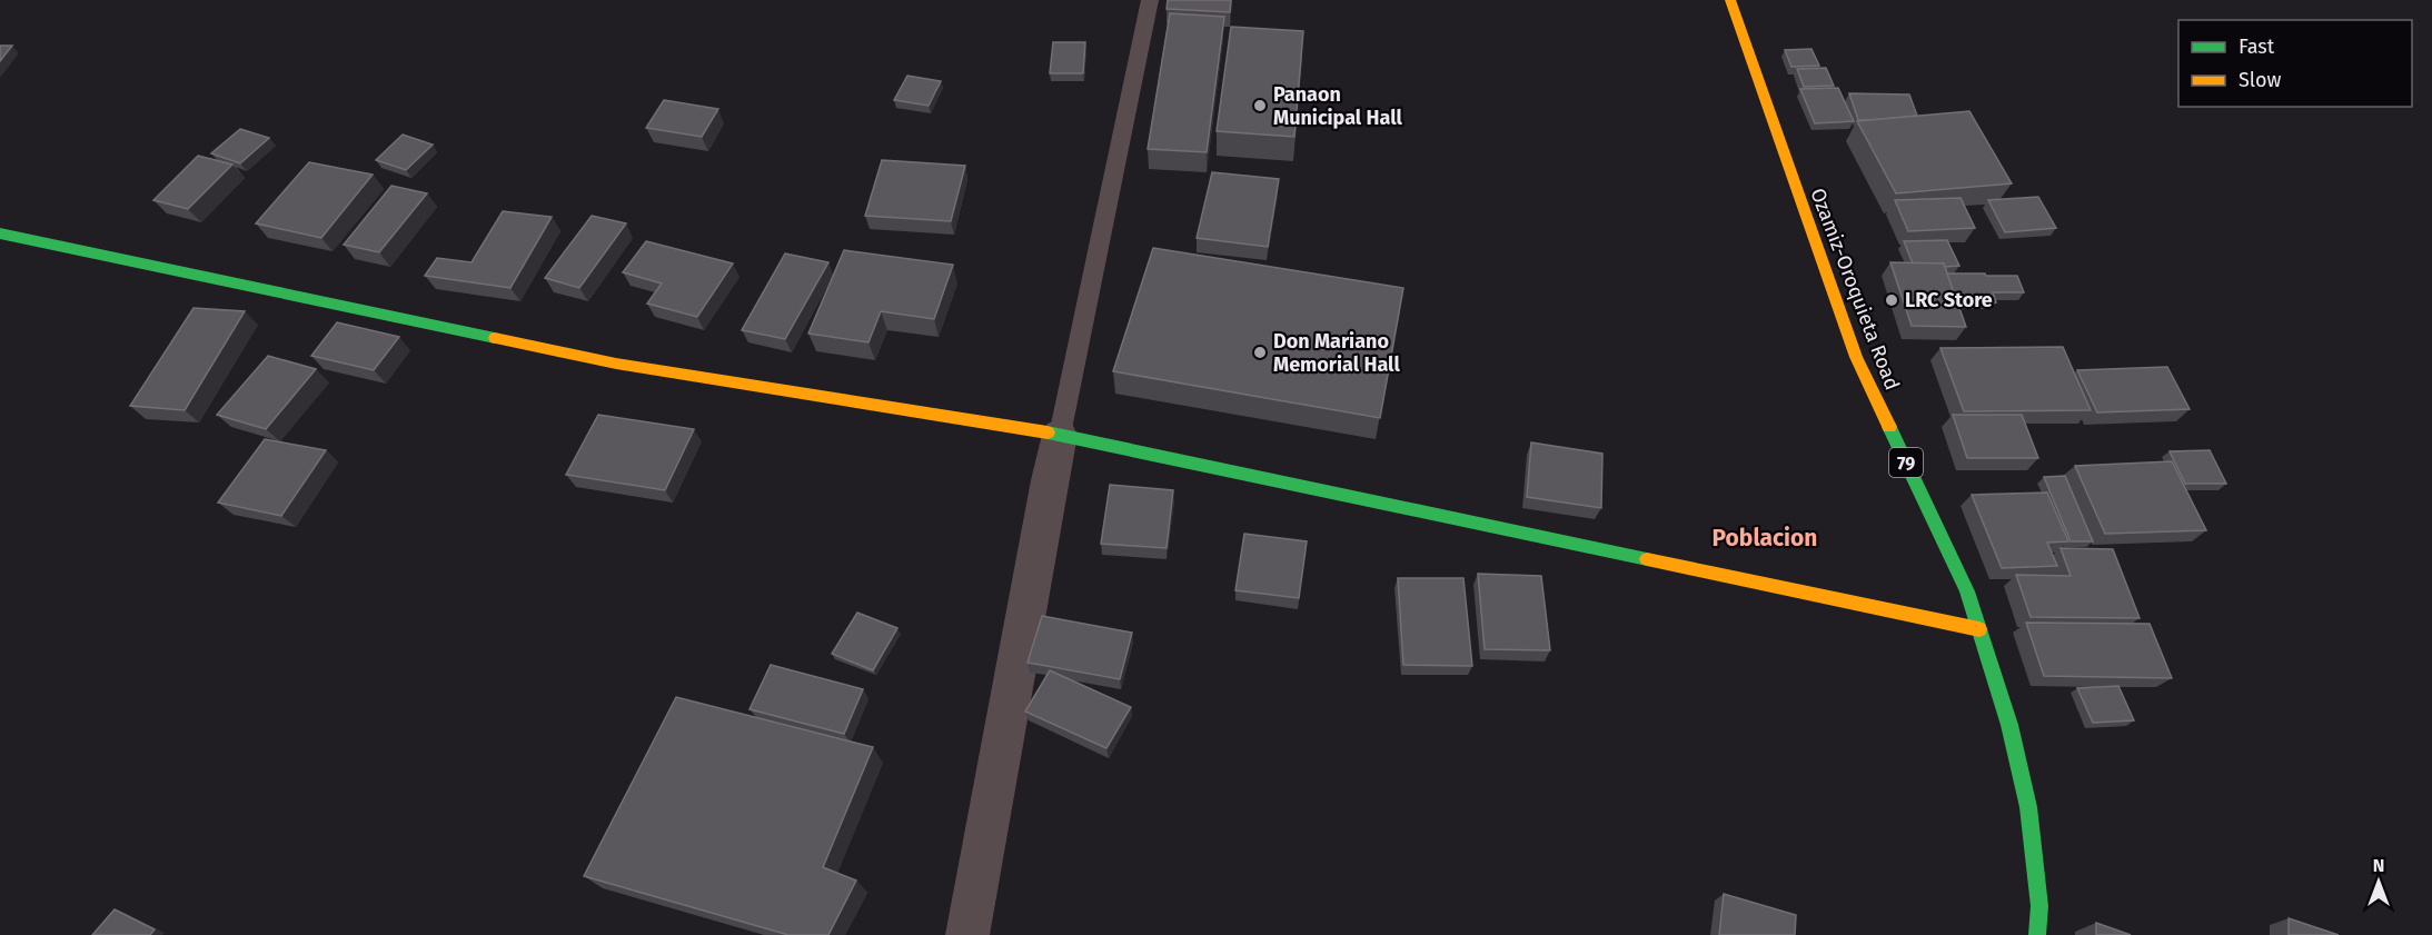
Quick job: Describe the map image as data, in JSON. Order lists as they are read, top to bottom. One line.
{"streets":{"main road":["Ozamiz-Oroquieta Road","79"]},"districts":["Poblacion"],"places":["Panaon Municipal Hall","LRC Store","Don Mariano Memorial Hall"],"legend":["Fast","Slow"],"north":"top"}
